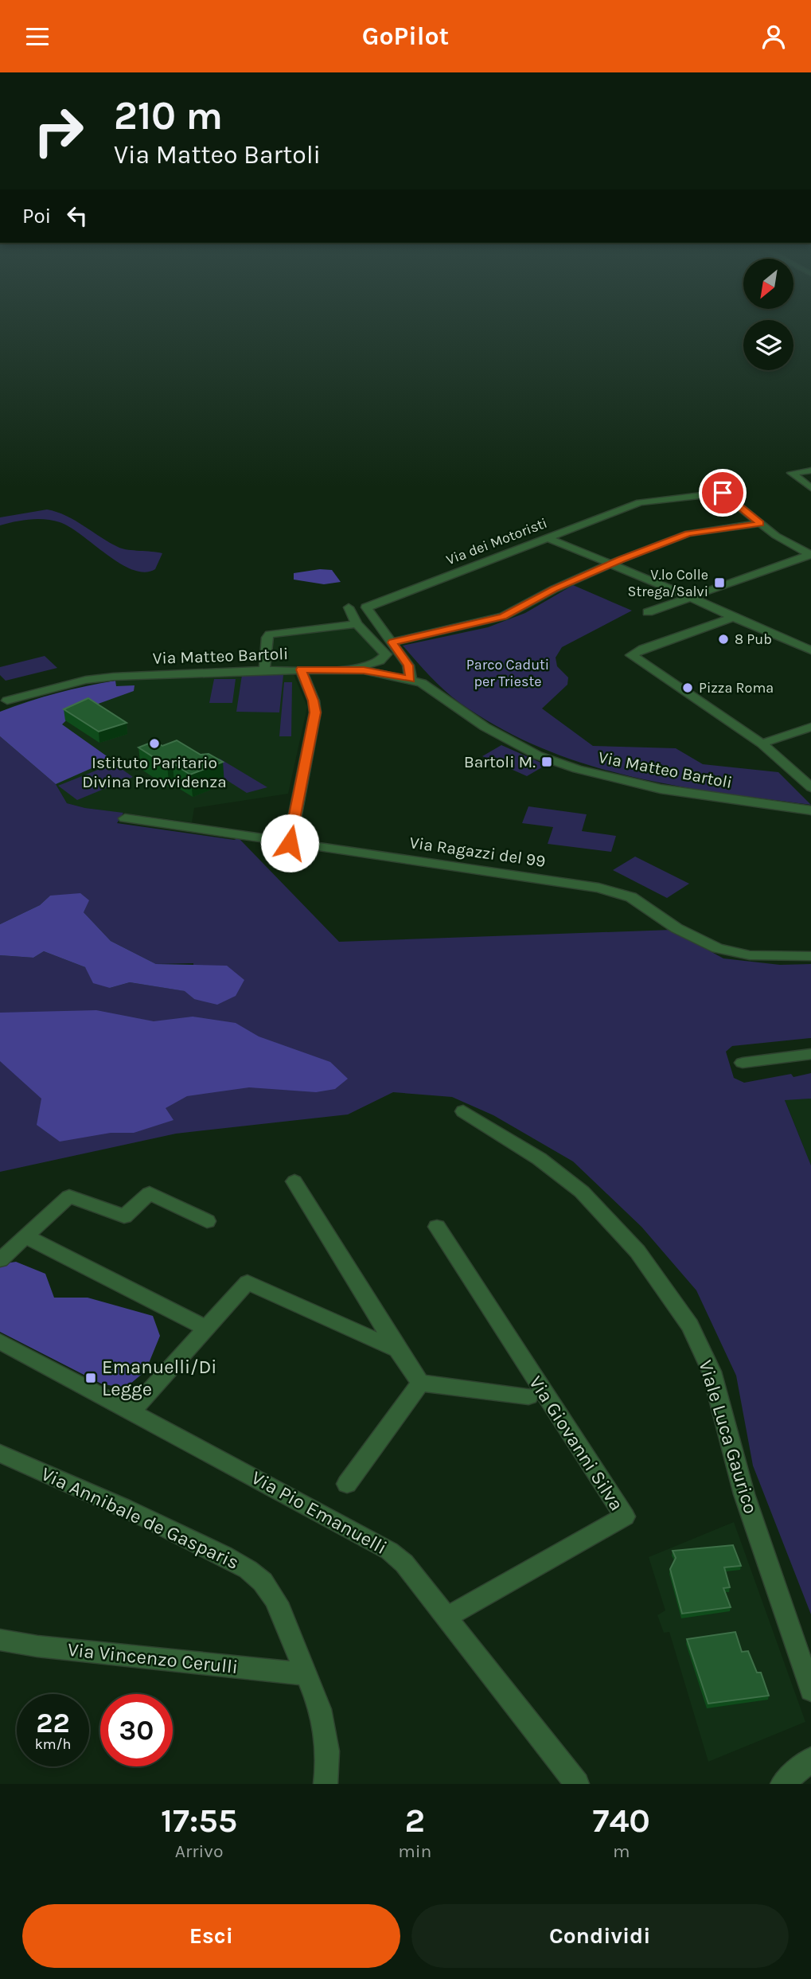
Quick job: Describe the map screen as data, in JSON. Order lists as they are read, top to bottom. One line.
{"streets":{"street":["Via dei Motoristi","Via Matteo Bartoli","Via Ragazzi del 99","Viale Luca Gaurico","Via Giovanni Silva","Via Pio Emanuelli","Via Annibale de Gasparis","Via Vincenzo Cerulli"]},"crossings":[["Via dei Motoristi","Via Matteo Bartoli"],["Via Giovanni Silva","Via Pio Emanuelli"],["Via Annibale de Gasparis","Via Vincenzo Cerulli"]],"parks":["Parco Caduti per Trieste"],"places":{"transit":["V.lo Colle Strega/Salvi","Bartoli M.","Emanuelli/Di Legge"],"other":["8 Pub","Pizza Roma","Istituto Paritario Divina Provvidenza"]},"north":"bottom left","page":{"header":"GoPilot","turn":["210 m","Via Matteo Bartoli"],"then":"Poi","speed":"22 km/h","limit":"30","eta":["17:55","Arrivo","2","min","740","m"],"buttons":["Esci","Condividi"]}}
